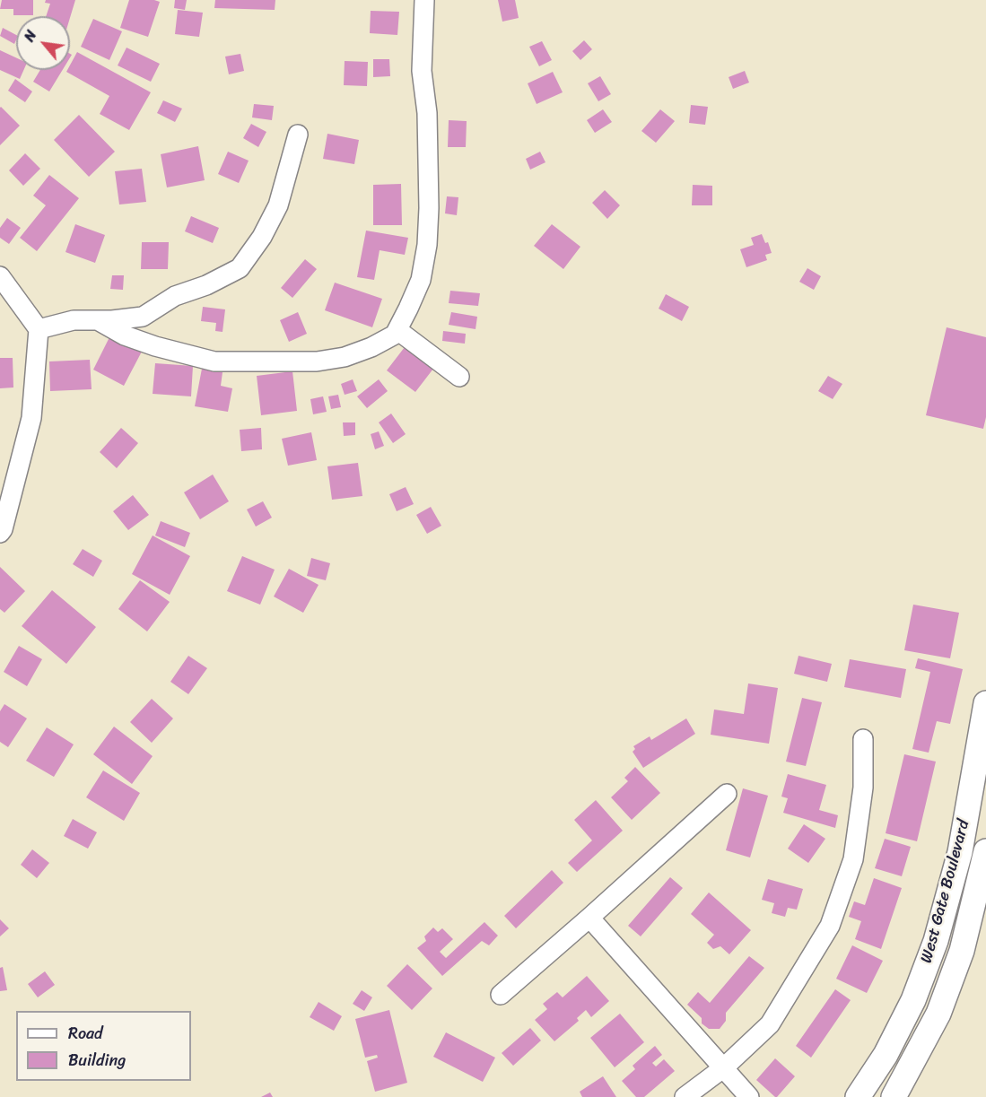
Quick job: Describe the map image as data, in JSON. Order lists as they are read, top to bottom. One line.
{"streets":{"street":["West Gate Boulevard"]},"legend":["Road","Building"],"north":"top left"}
